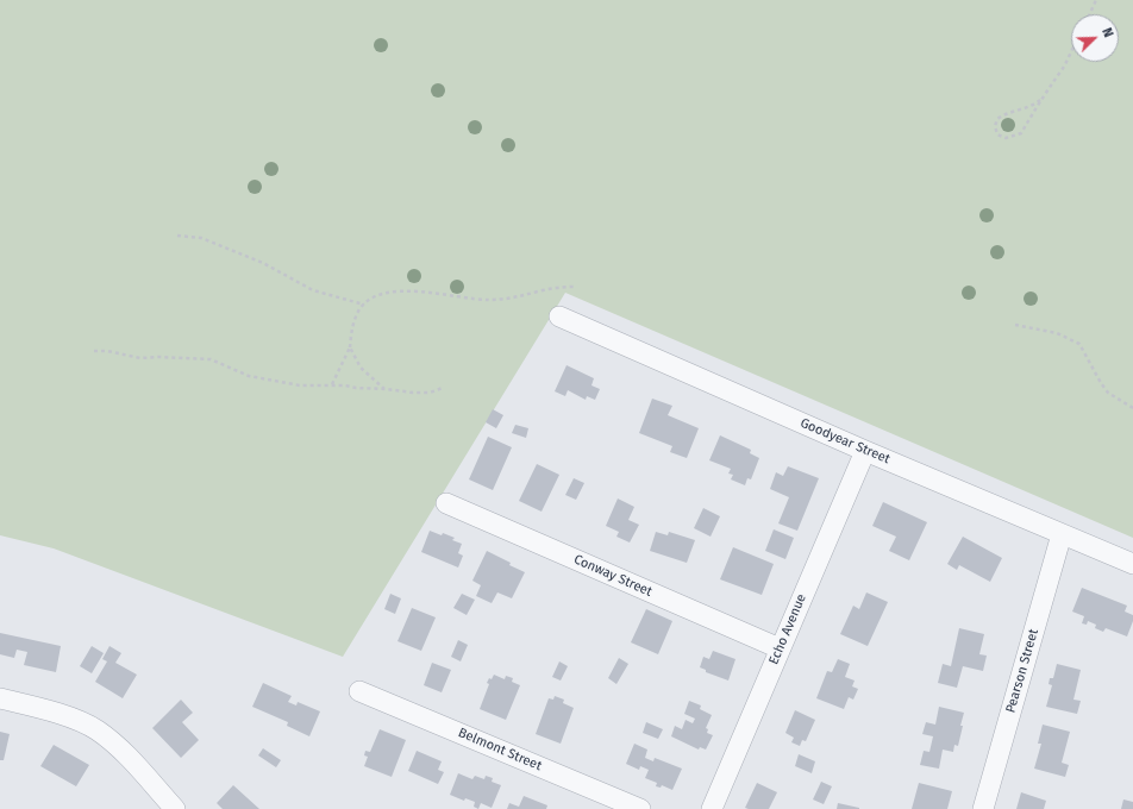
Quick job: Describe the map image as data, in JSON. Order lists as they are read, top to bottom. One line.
{"streets":{"street":["Goodyear Street","Conway Street","Echo Avenue","Pearson Street","Belmont Street"]},"crossings":[["Goodyear Street","Echo Avenue"],["Goodyear Street","Pearson Street"],["Conway Street","Echo Avenue"]],"north":"top right"}
